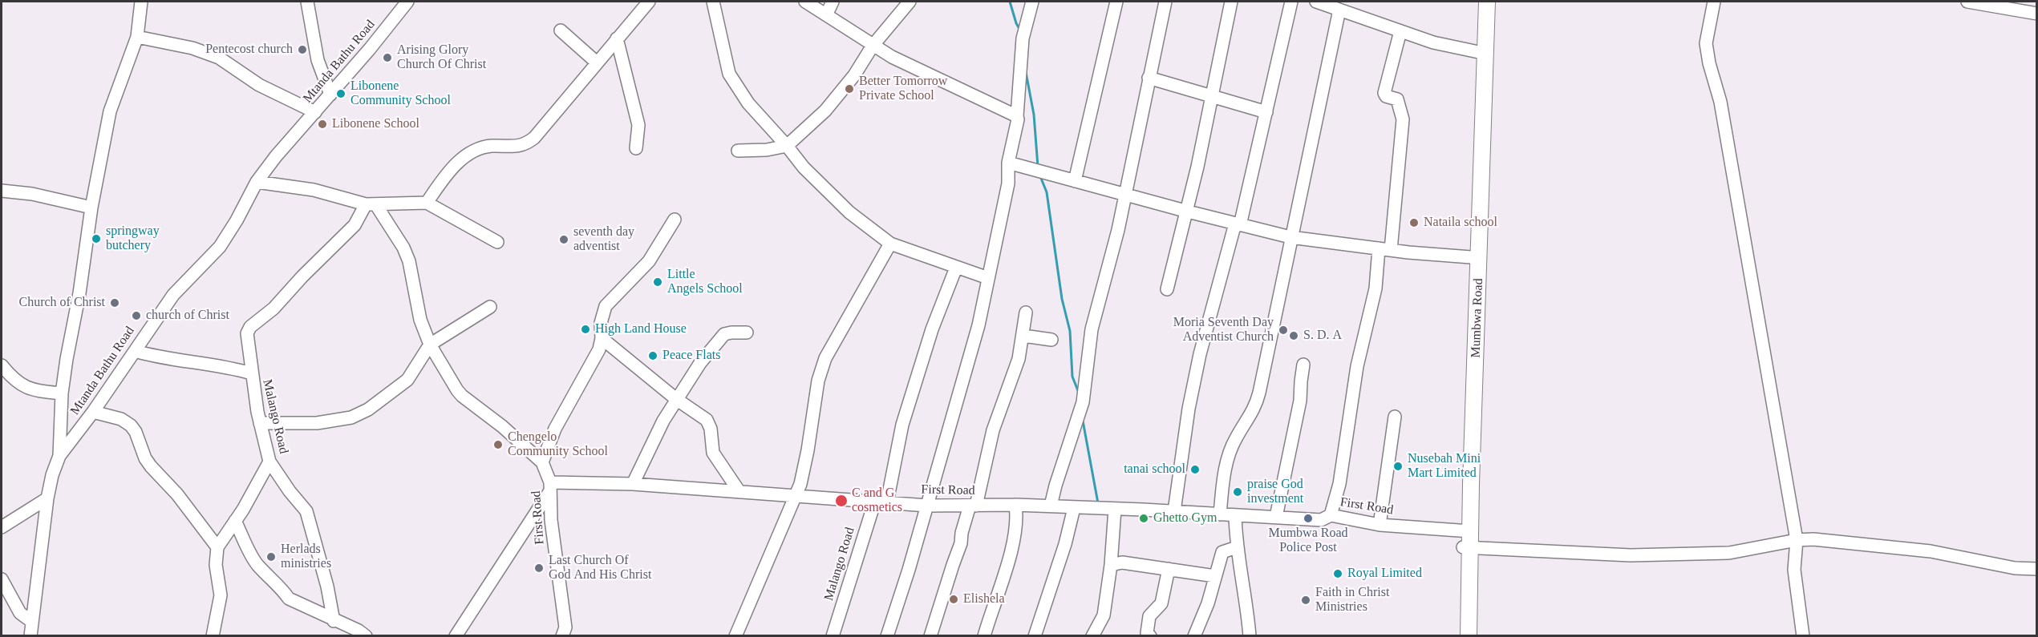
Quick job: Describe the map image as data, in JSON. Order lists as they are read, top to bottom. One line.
{"streets":{"main road":["Mumbwa Road"],"street":["Mtanda Bathu Road","Malango Road","First Road"]},"crossings":[["Mtanda Bathu Road","Malango Road"],["Mumbwa Road","First Road"],["Malango Road","First Road"]],"places":["Pentecost church","Arising Glory Church Of Christ","Better Tomorrow Private School","Libonene Community School","Libonene School","Nataila school","springway butchery","seventh day adventist","Little Angels School","Church of Christ","church of Christ","High Land House","Moria Seventh Day Adventist Church","S. D. A","Peace Flats","Chengelo Community School","Nusebah Mini Mart Limited","tanai school","praise God investment","C and G cosmetics","Ghetto Gym","Mumbwa Road Police Post","Herlads ministries","Last Church Of God And His Christ","Royal Limited","Elishela","Faith in Christ Ministries"]}
